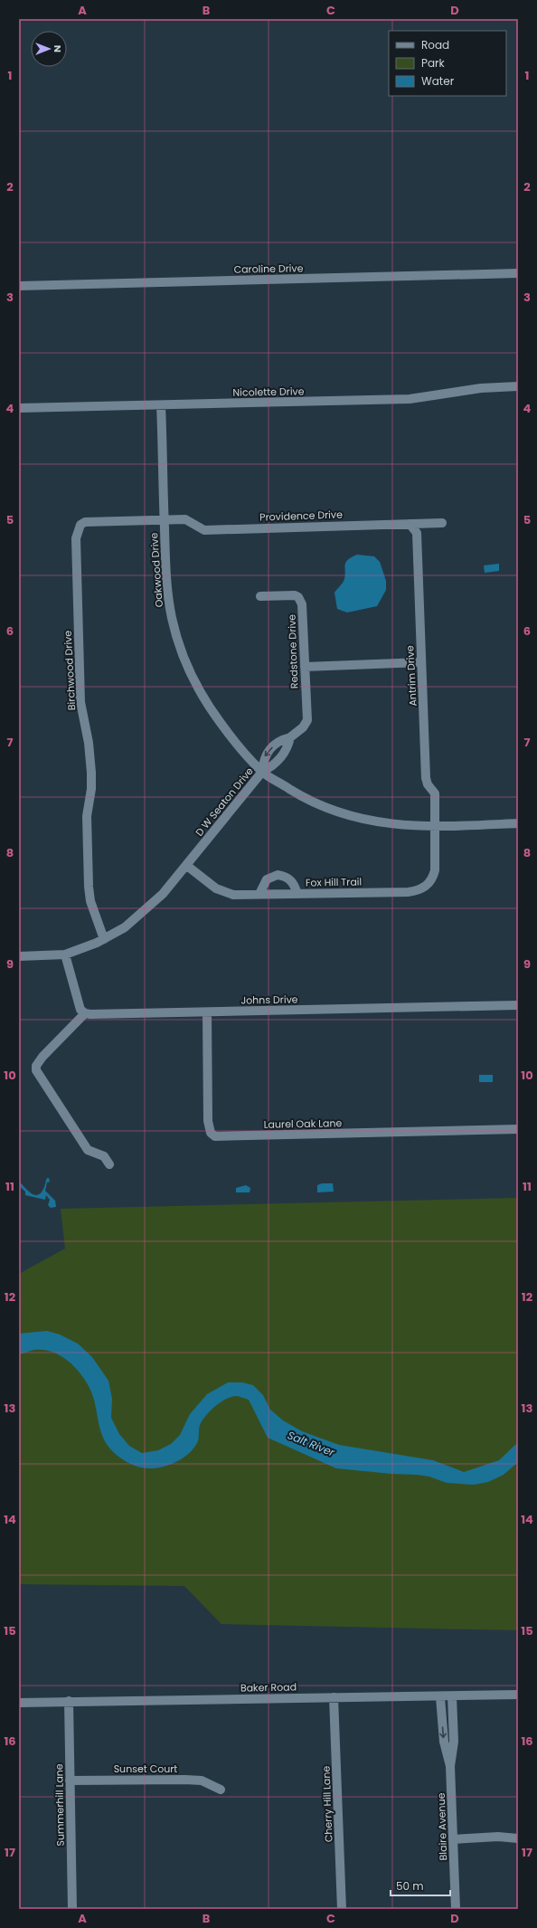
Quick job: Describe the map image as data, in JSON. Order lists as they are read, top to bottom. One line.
{"streets":{"street":["Caroline Drive","Nicolette Drive","Providence Drive","Oakwood Drive","Redstone Drive","Birchwood Drive","Antrim Drive","D W Seaton Drive","Fox Hill Trail","Johns Drive","Laurel Oak Lane","Baker Road","Sunset Court","Cherry Hill Lane","Summerhill Lane","Blaire Avenue"]},"crossings":[["Nicolette Drive","Oakwood Drive"],["Providence Drive","Oakwood Drive"],["Providence Drive","Birchwood Drive"],["Providence Drive","Antrim Drive"],["Oakwood Drive","Redstone Drive"],["Oakwood Drive","Birchwood Drive"],["Oakwood Drive","D W Seaton Drive"],["Redstone Drive","D W Seaton Drive"],["Birchwood Drive","D W Seaton Drive"],["Antrim Drive","D W Seaton Drive"],["Antrim Drive","Fox Hill Trail"],["D W Seaton Drive","Fox Hill Trail"],["Johns Drive","Laurel Oak Lane"],["Baker Road","Cherry Hill Lane"],["Baker Road","Summerhill Lane"],["Baker Road","Blaire Avenue"],["Sunset Court","Summerhill Lane"]],"water":["Salt River"],"legend":["Road","Park","Water"],"scale_bar":"50 m","north":"right","grid":{"columns":["A","B","C","D"],"rows":["1","2","3","4","5","6","7","8","9","10","11","12","13","14","15","16","17"]}}
